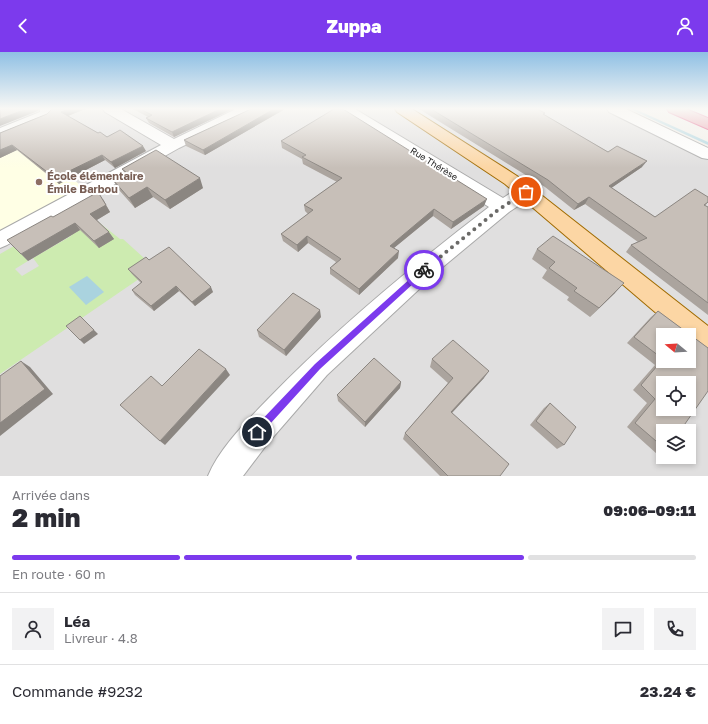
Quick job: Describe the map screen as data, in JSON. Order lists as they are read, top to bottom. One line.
{"streets":{"street":["Rue Thérèse"]},"places":["École élémentaire Émile Barbou"],"north":"left","page":{"header":"Zuppa","heading":["2 min","Arrivée dans","09:06–09:11"],"panel":["Léa","Livreur · 4.8","Commande #9232","23.24 €"],"bar":"En route · 60 m"}}
